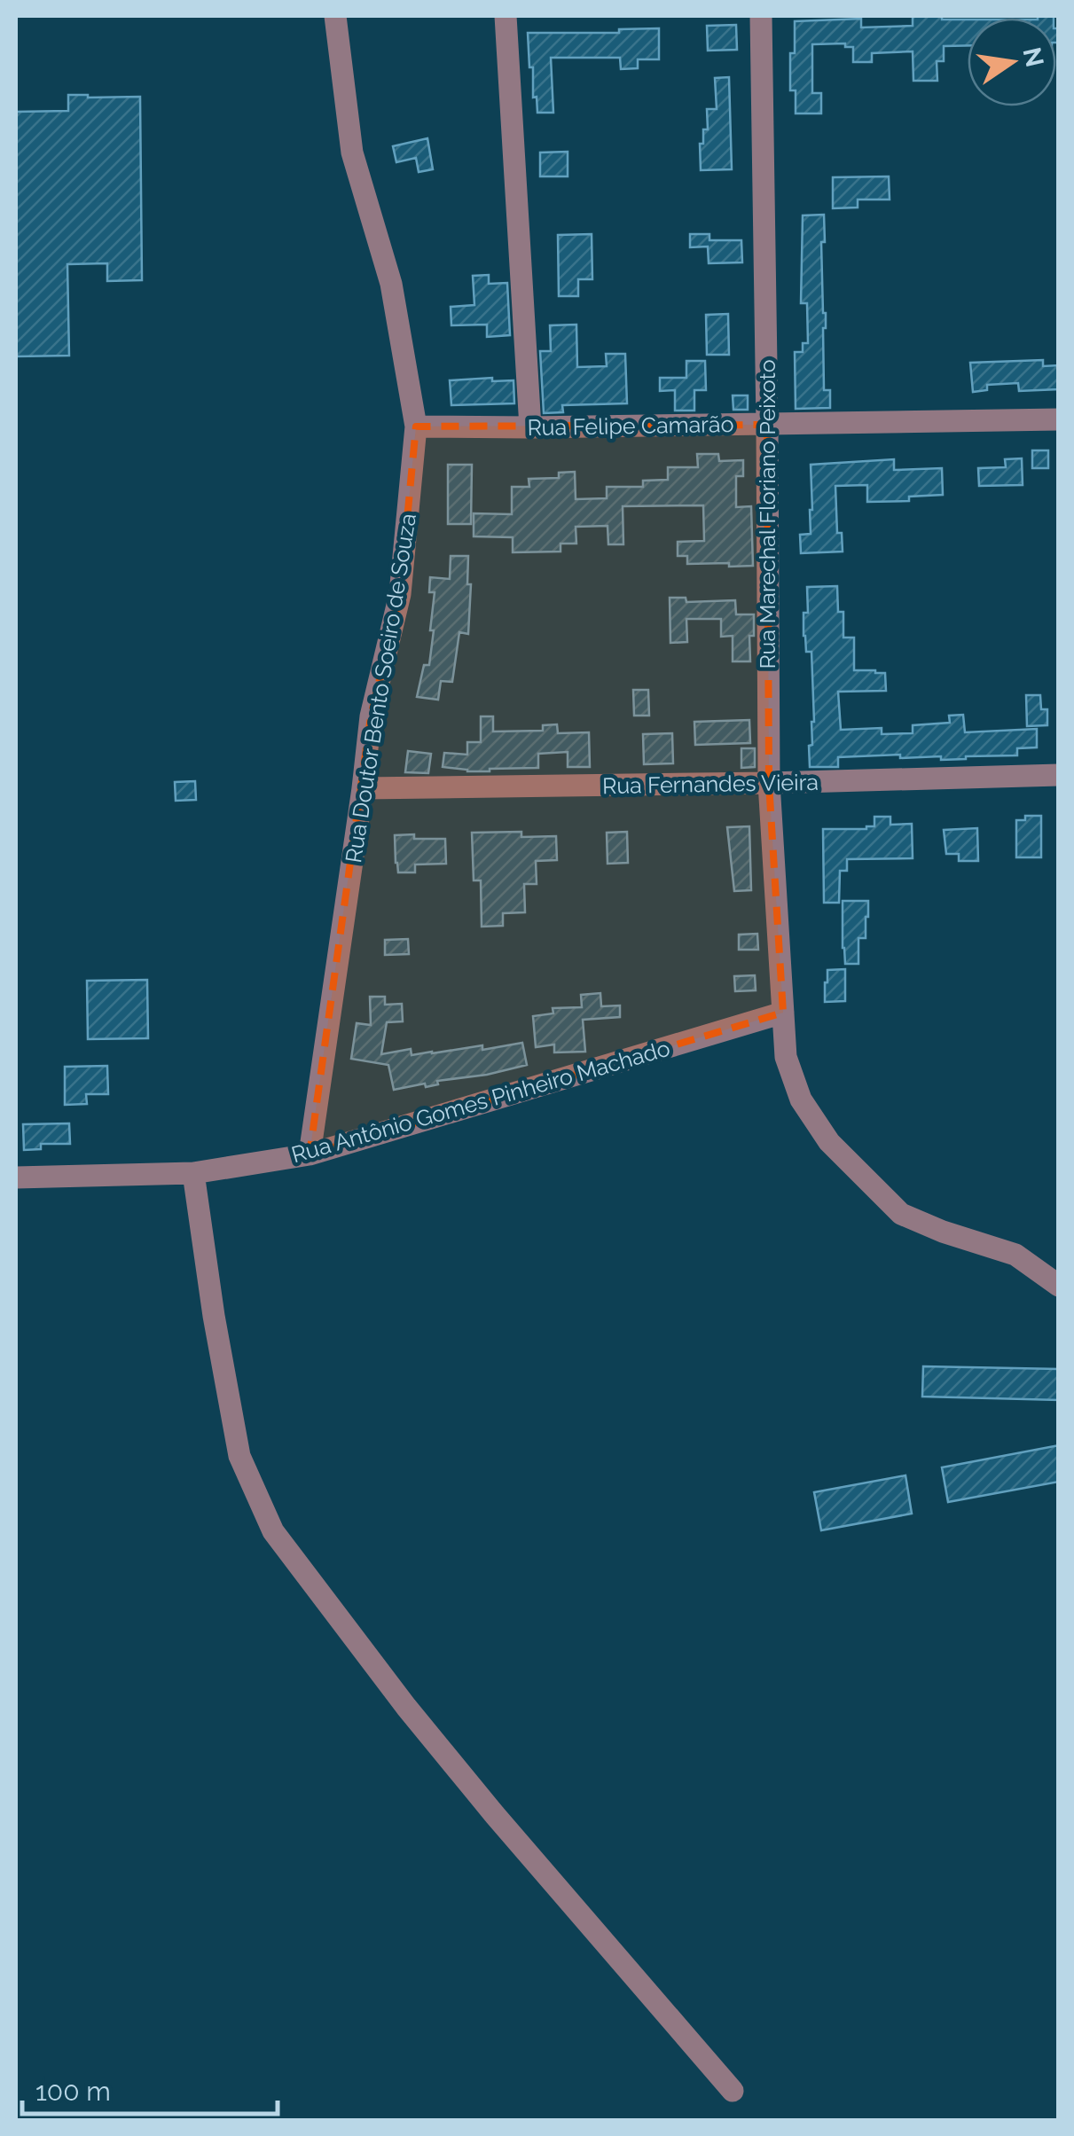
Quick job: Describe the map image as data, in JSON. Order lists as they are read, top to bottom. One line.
{"streets":{"street":["Rua Felipe Camarão","Rua Marechal Floriano Peixoto","Rua Doutor Bento Soeiro de Souza","Rua Fernandes Vieira","Rua Antônio Gomes Pinheiro Machado"]},"crossings":[["Rua Felipe Camarão","Rua Marechal Floriano Peixoto"],["Rua Felipe Camarão","Rua Doutor Bento Soeiro de Souza"],["Rua Marechal Floriano Peixoto","Rua Fernandes Vieira"],["Rua Marechal Floriano Peixoto","Rua Antônio Gomes Pinheiro Machado"],["Rua Doutor Bento Soeiro de Souza","Rua Fernandes Vieira"],["Rua Doutor Bento Soeiro de Souza","Rua Antônio Gomes Pinheiro Machado"]],"scale_bar":"100 m","north":"right"}
